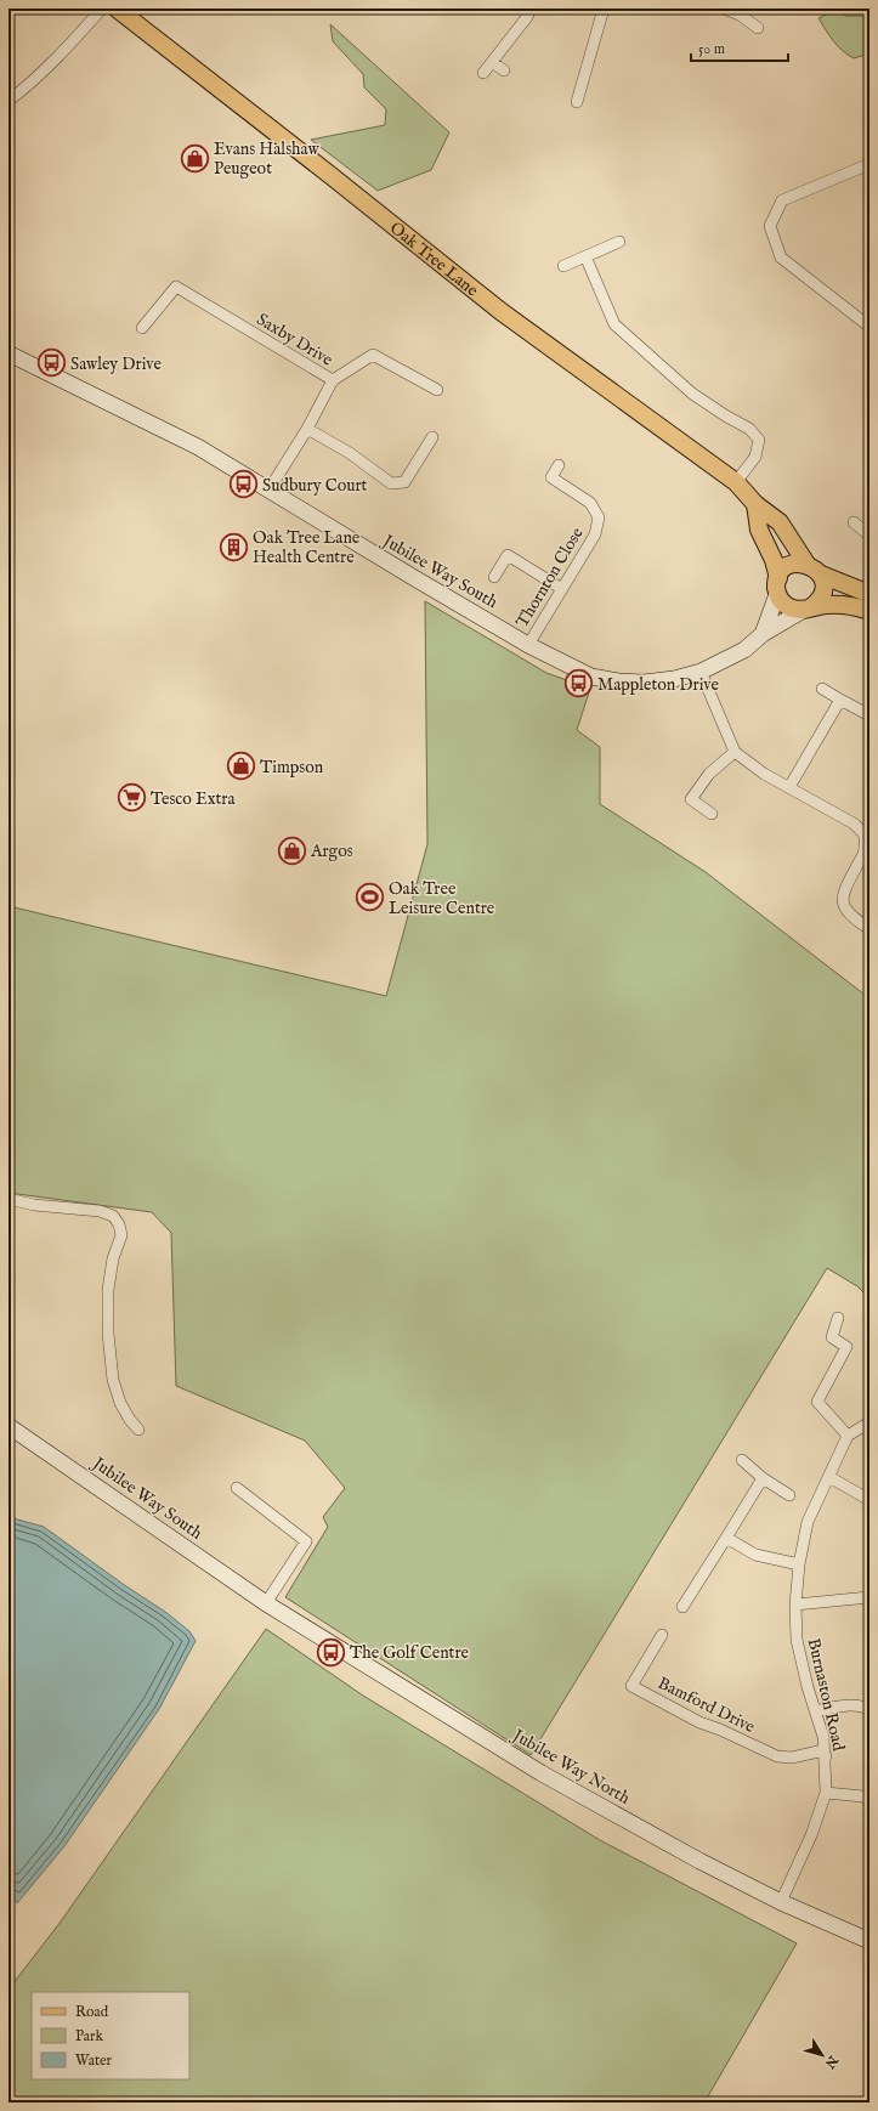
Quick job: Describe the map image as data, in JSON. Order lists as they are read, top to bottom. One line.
{"streets":{"main road":["Oak Tree Lane"],"street":["Saxby Drive","Jubilee Way South","Thornton Close","Burnaston Road","Bamford Drive","Jubilee Way North"]},"crossings":[["Oak Tree Lane","Jubilee Way South"],["Saxby Drive","Jubilee Way South"],["Jubilee Way South","Thornton Close"],["Jubilee Way South","Jubilee Way North"],["Burnaston Road","Bamford Drive"],["Burnaston Road","Jubilee Way North"]],"places":{"shop":["Evans Halshaw Peugeot","Timpson","Argos"],"bus stop":["Sawley Drive","Sudbury Court","Mappleton Drive","The Golf Centre"],"building":["Oak Tree Lane Health Centre"],"supermarket":["Tesco Extra"],"sports":["Oak Tree Leisure Centre"]},"legend":["Road","Park","Water"],"scale_bar":"50 m","north":"bottom right"}
